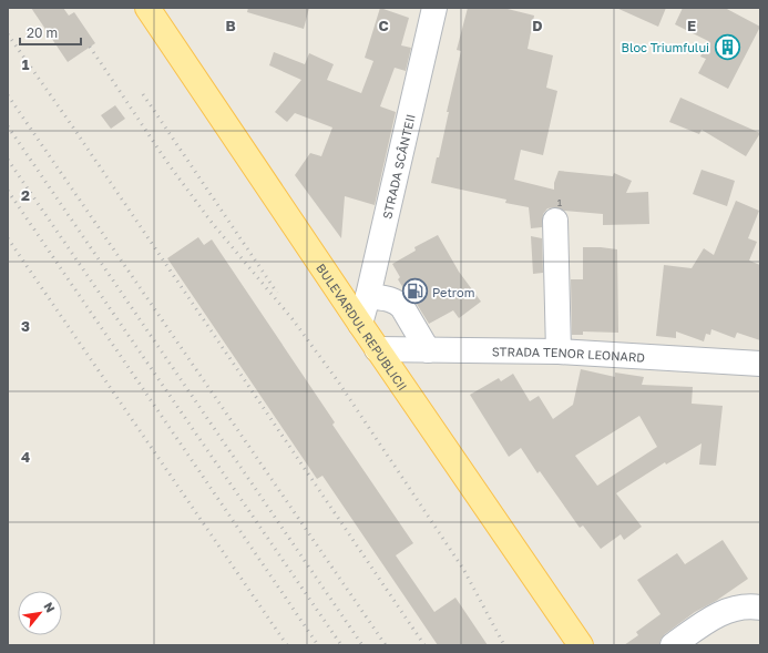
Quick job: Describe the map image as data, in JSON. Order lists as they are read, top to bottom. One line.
{"streets":{"main road":["BULEVARDUL REPUBLICII"],"street":["STRADA SCÂNTEII","STRADA TENOR LEONARD"]},"crossings":[["STRADA SCÂNTEII","BULEVARDUL REPUBLICII"],["BULEVARDUL REPUBLICII","STRADA TENOR LEONARD"]],"places":{"building":["Bloc Triumfului"],"fuel station":["Petrom"]},"house_numbers":["1"],"scale_bar":"20 m","north":"top right","grid":{"columns":["B","C","D","E"],"rows":["1","2","3","4"]}}
